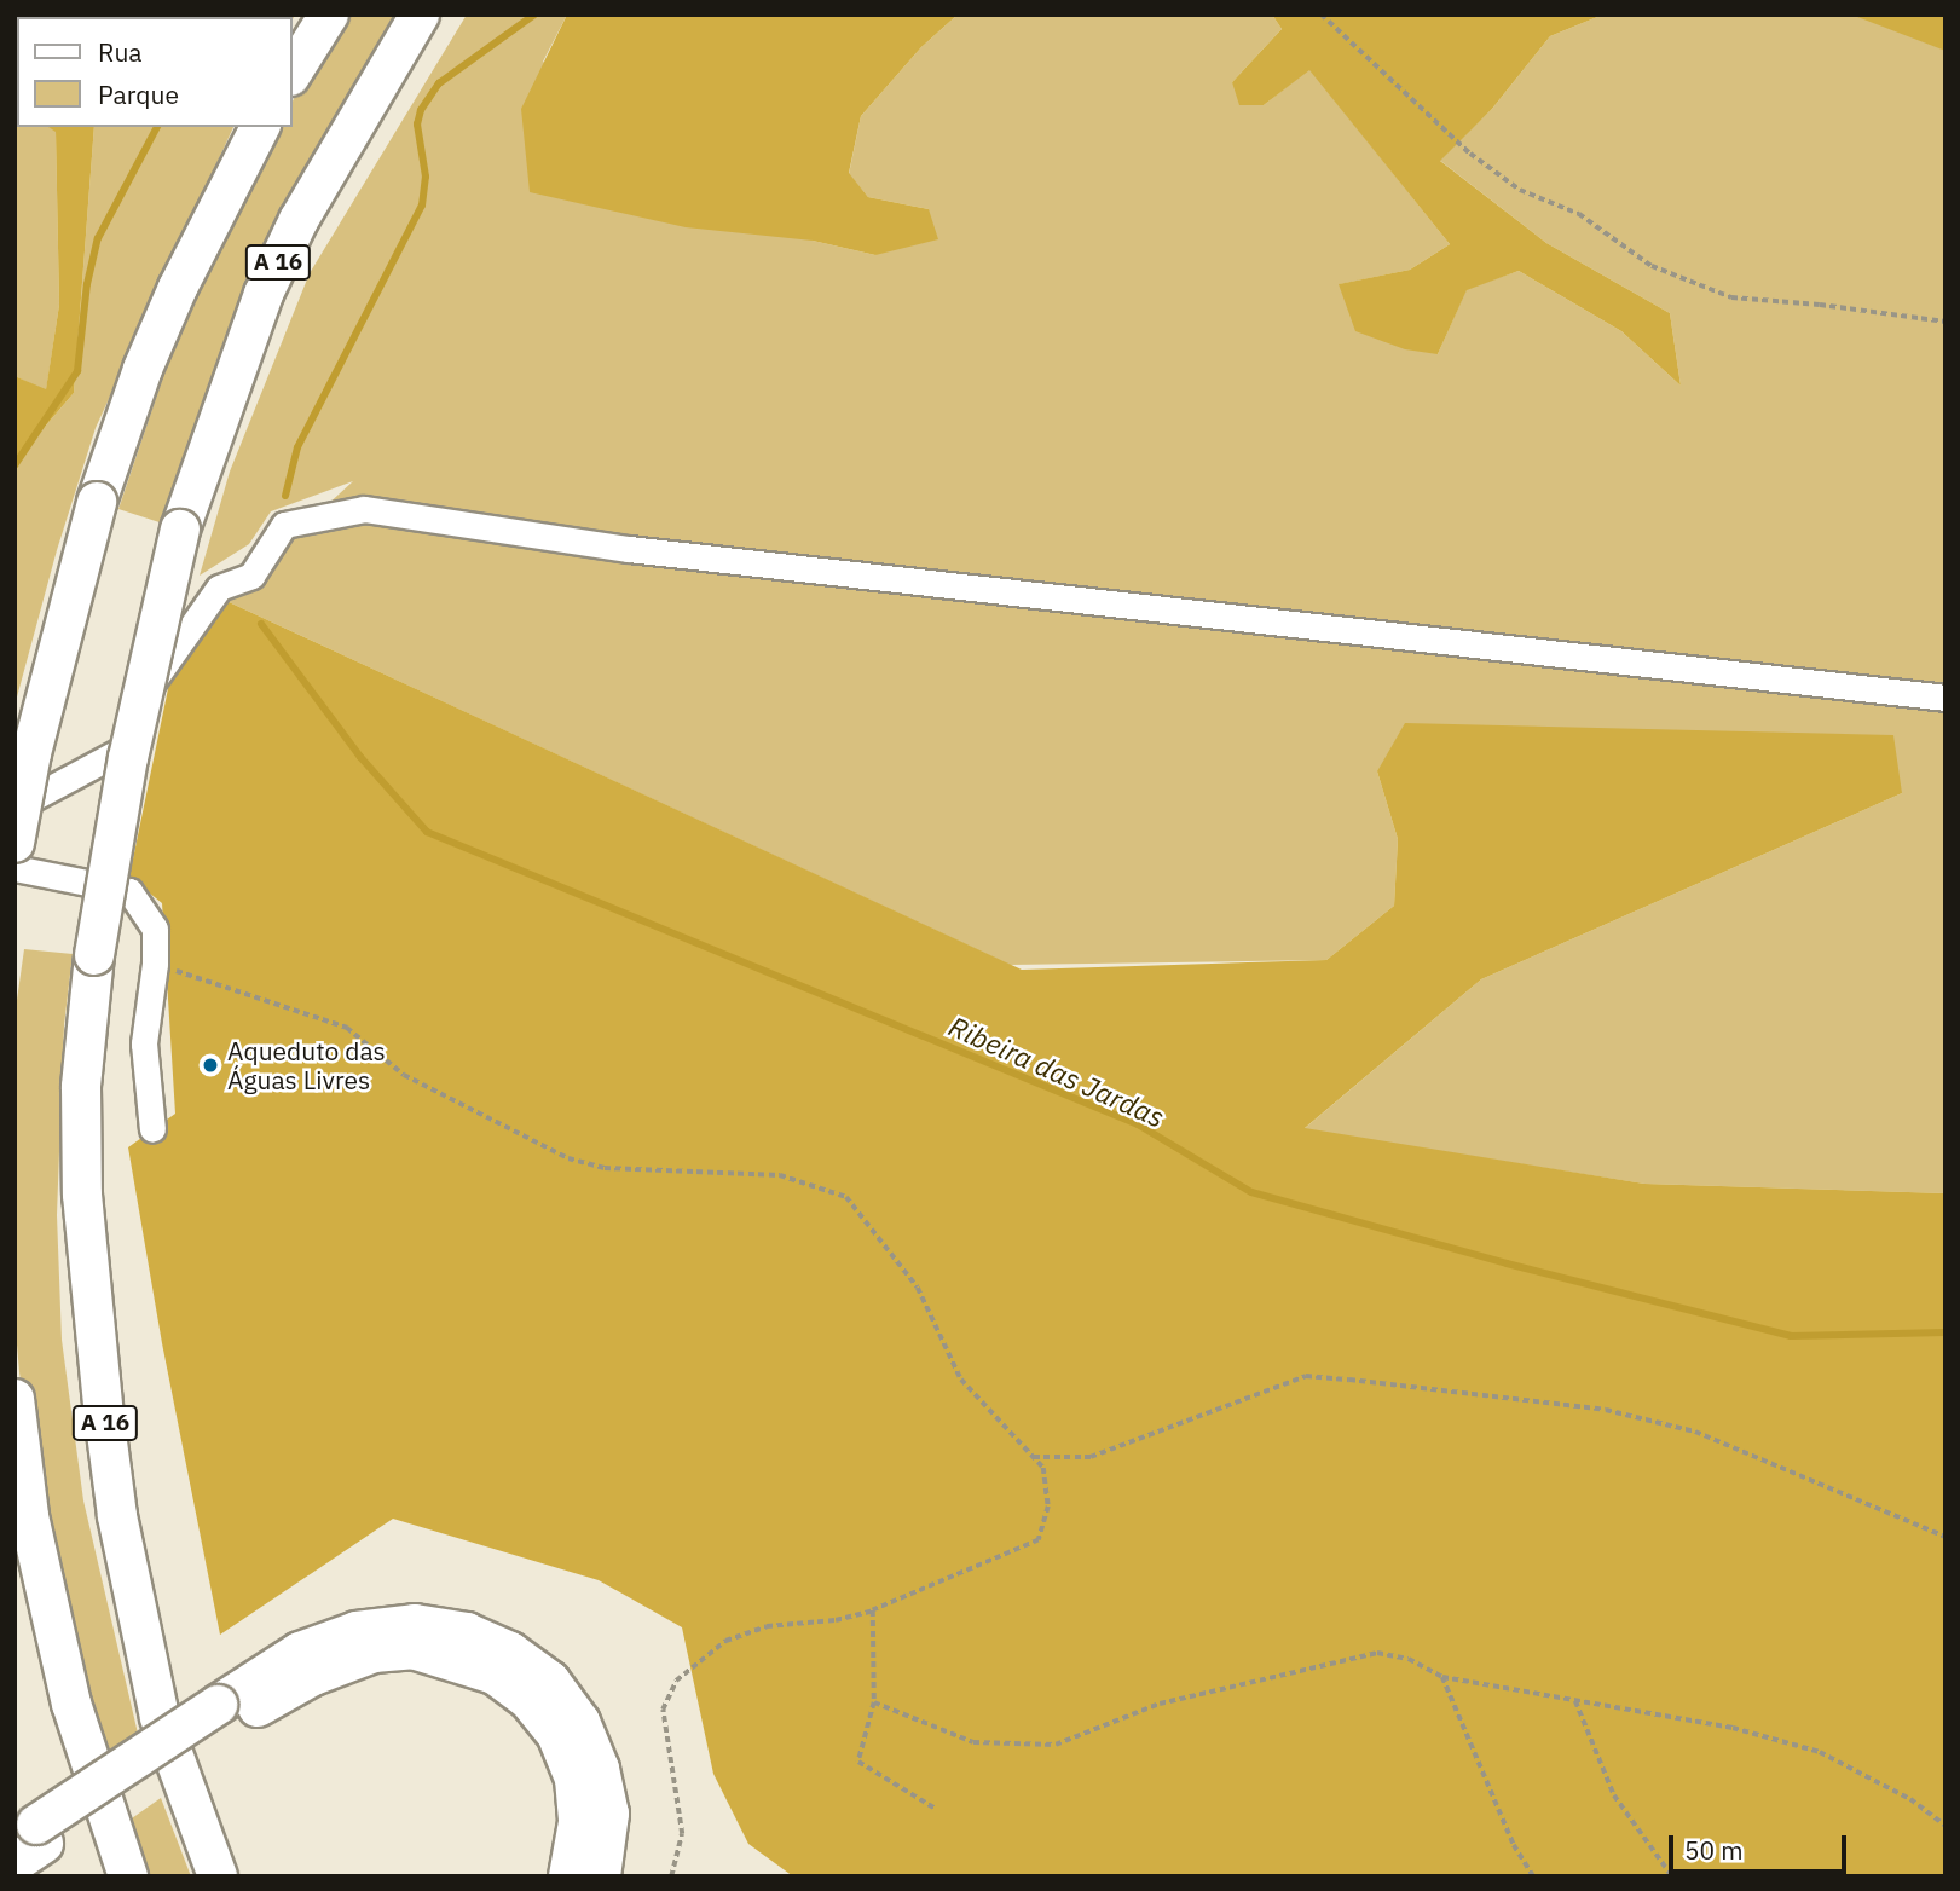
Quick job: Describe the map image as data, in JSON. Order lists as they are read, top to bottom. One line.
{"streets":{"highway":["A 16"]},"water":["Ribeira das Jardas"],"places":["Aqueduto das Águas Livres"],"legend":["Rua","Parque"],"scale_bar":"50 m"}
